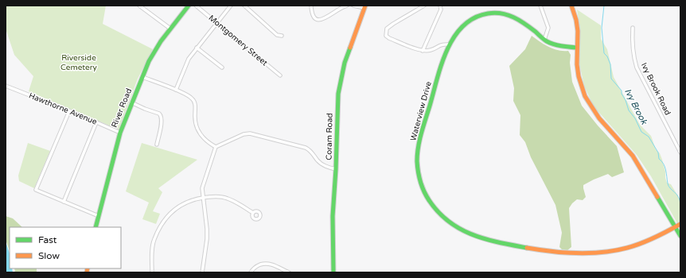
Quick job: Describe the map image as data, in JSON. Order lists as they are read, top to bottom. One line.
{"streets":{"street":["Montgomery Street","Ivy Brook Road","River Road","Hawthorne Avenue","Waterview Drive","Coram Road"]},"crossings":[["River Road","Hawthorne Avenue"]],"water":["Ivy Brook"],"parks":["Riverside Cemetery"],"legend":["Fast","Slow"]}
